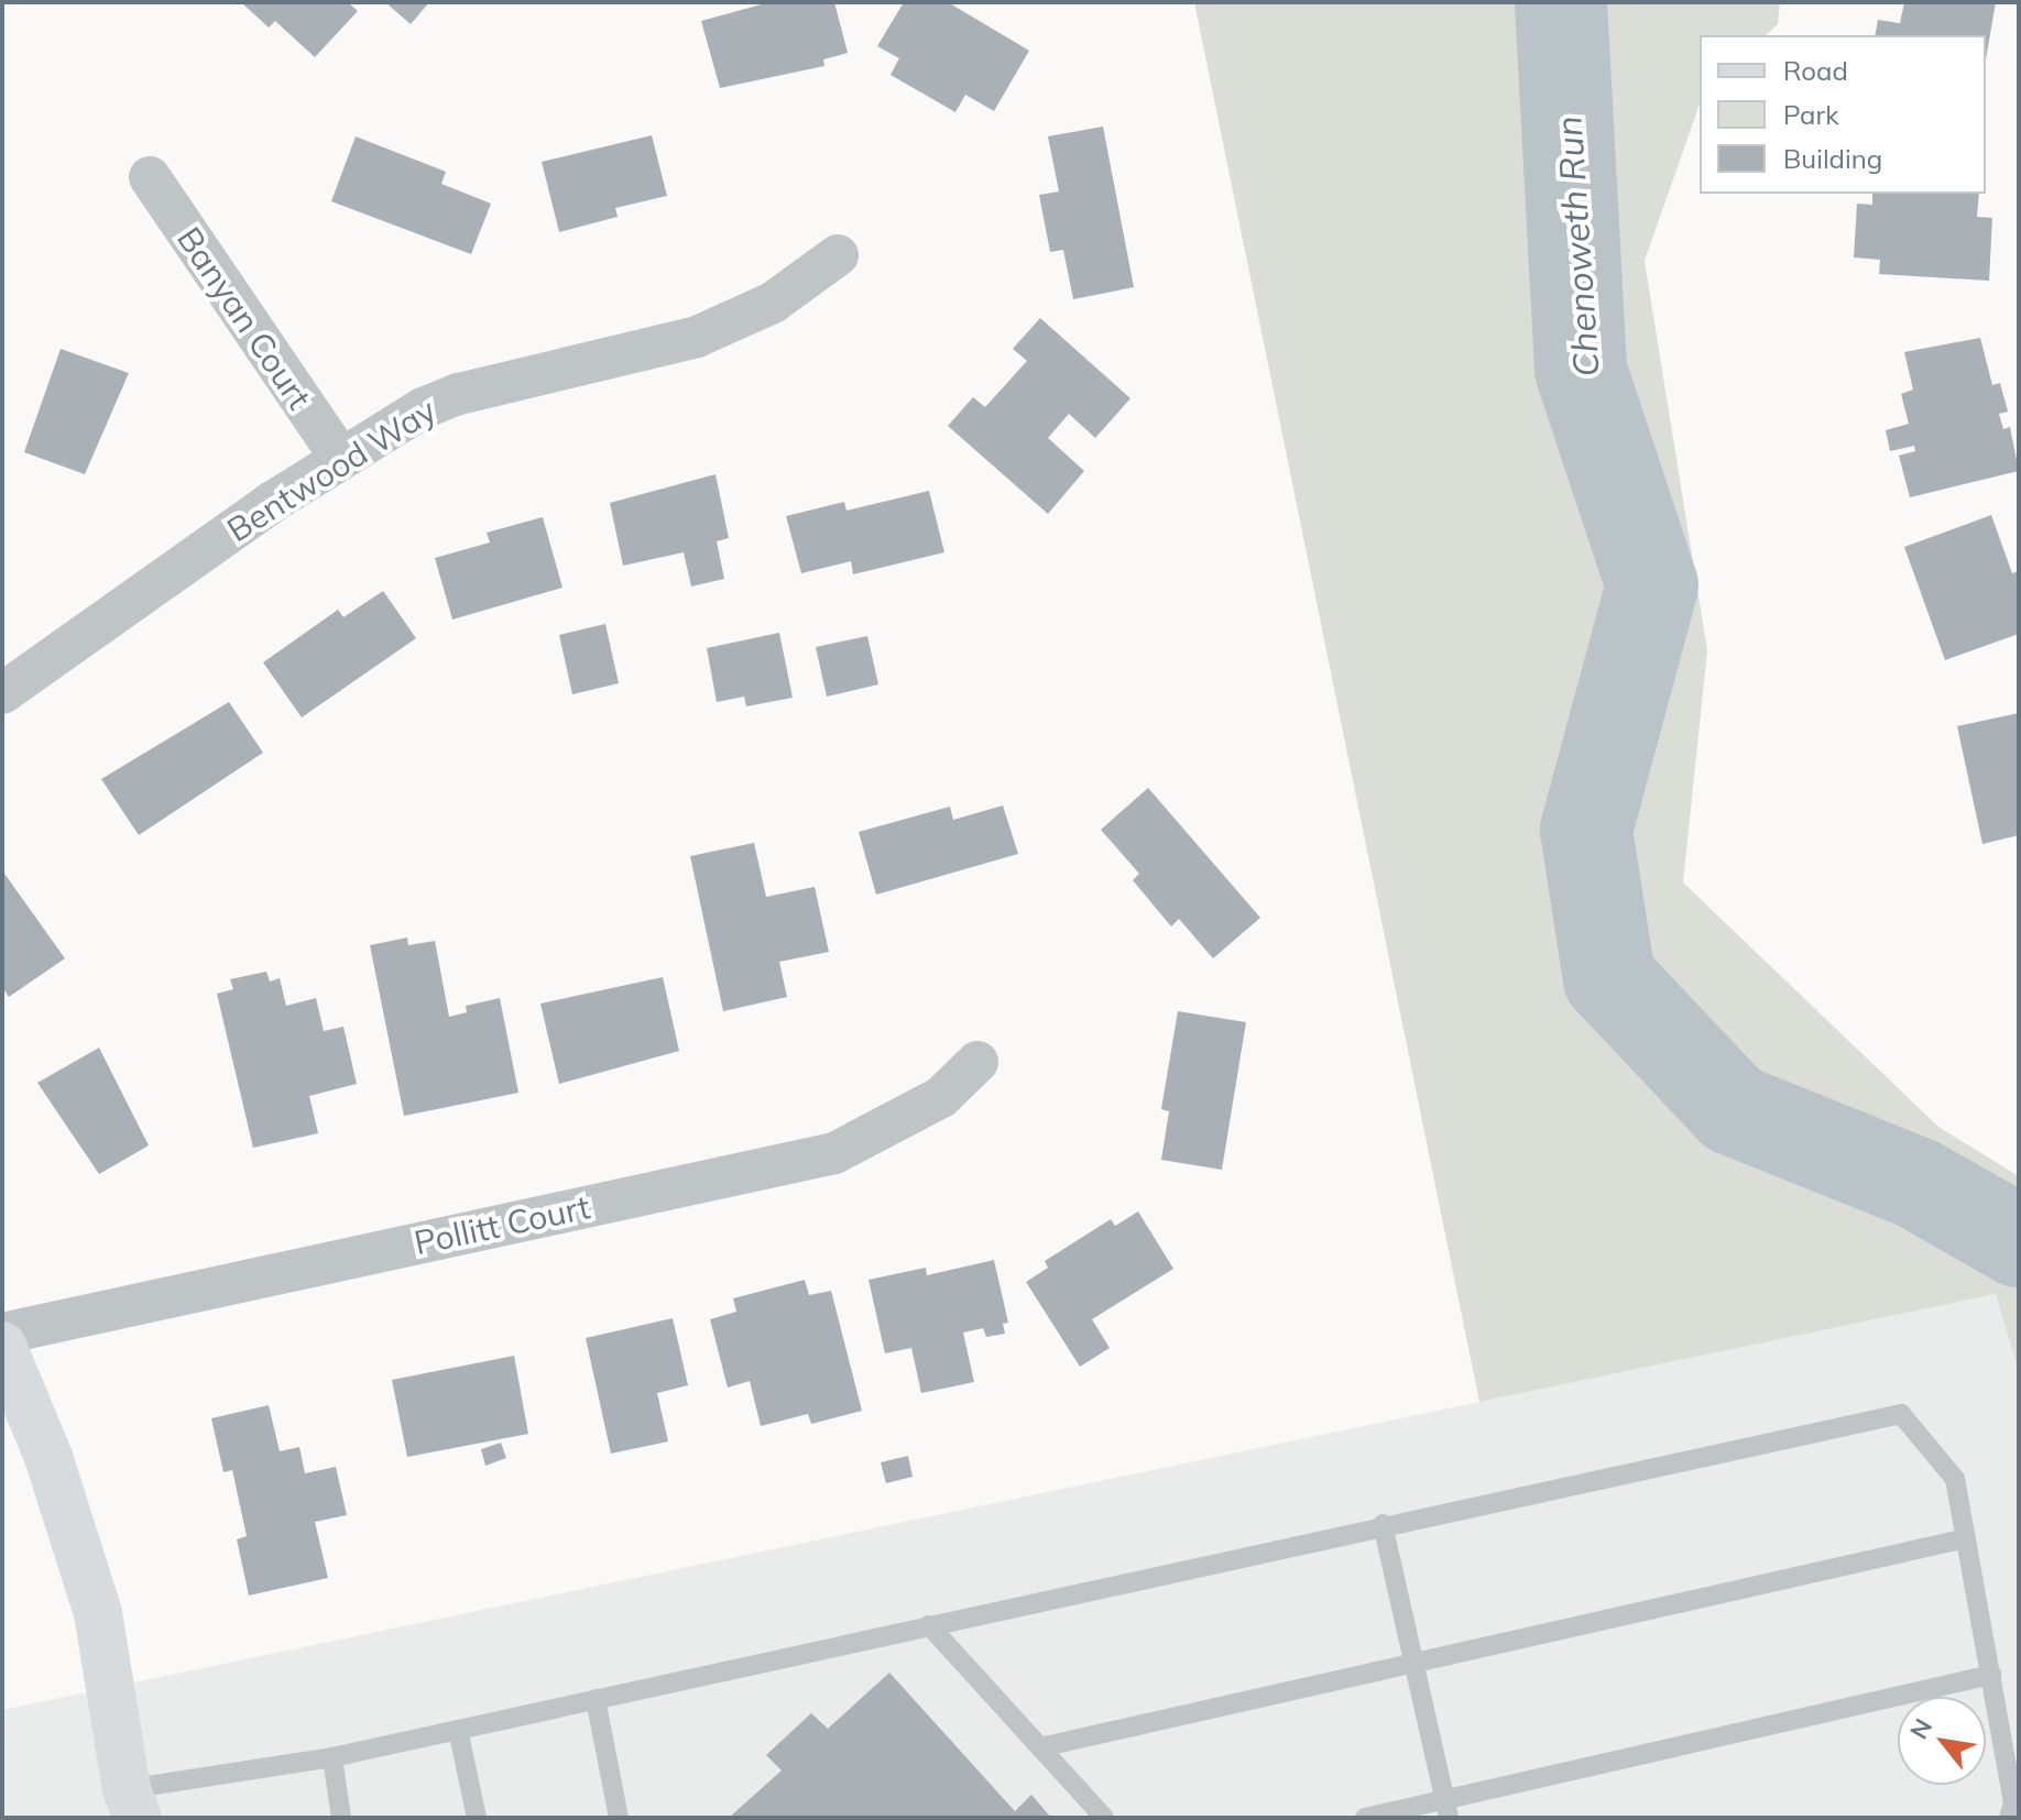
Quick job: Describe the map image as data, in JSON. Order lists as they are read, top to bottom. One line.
{"streets":{"street":["Banyan Court","Bentwood Way","Pollitt Court"]},"crossings":[["Banyan Court","Bentwood Way"]],"water":["Chenoweth Run"],"legend":["Road","Park","Building"],"north":"top left"}
